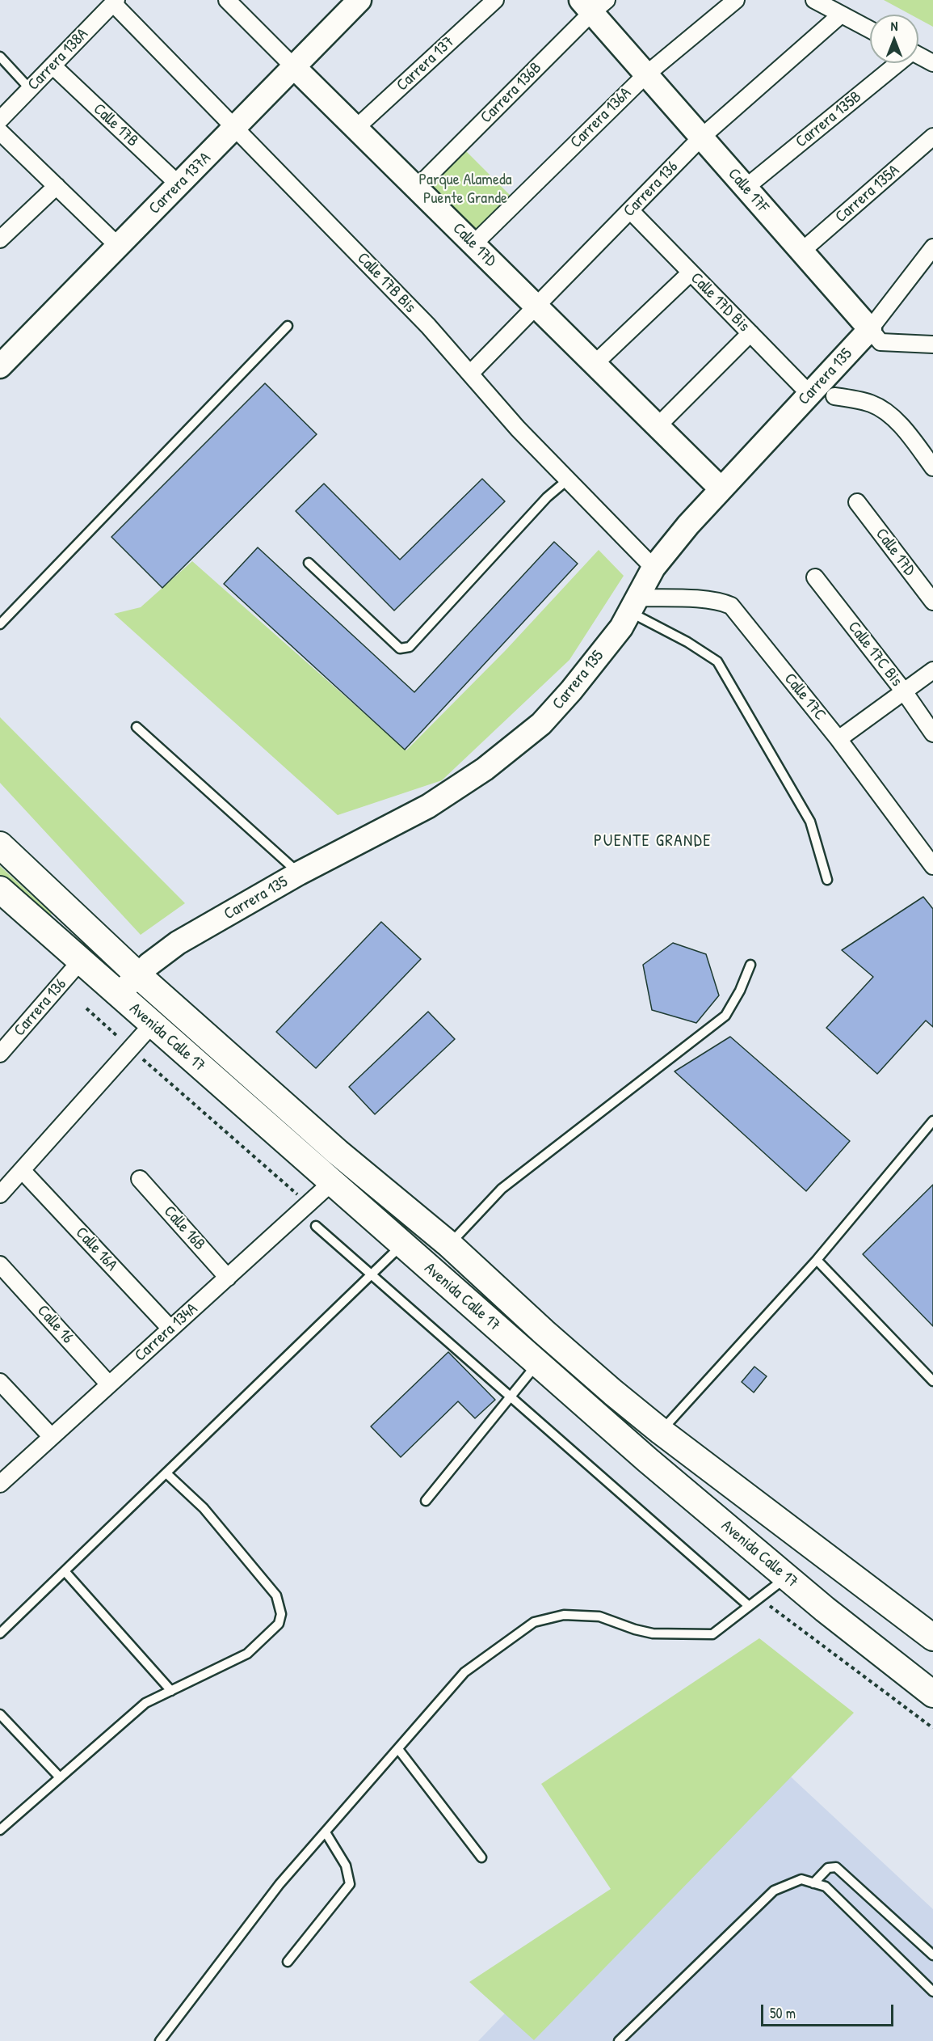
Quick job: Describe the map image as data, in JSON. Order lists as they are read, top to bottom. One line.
{"streets":{"main road":["Avenida Calle 17"],"street":["Carrera 138A","Carrera 137","Carrera 136B","Carrera 136A","Carrera 135B","Calle 17B","Carrera 137A","Carrera 136","Calle 17F","Carrera 135A","Calle 17D","Calle 17B Bis","Calle 17D Bis","Carrera 135","Calle 17C Bis","Calle 17C","Calle 16B","Calle 16A","Calle 16","Carrera 134A"]},"crossings":[["Carrera 138A","Calle 17B"],["Carrera 138A","Calle 17B Bis"],["Carrera 137","Calle 17D"],["Carrera 136B","Calle 17F"],["Carrera 136B","Calle 17D"],["Carrera 136A","Calle 17F"],["Carrera 136A","Calle 17D"],["Carrera 135B","Calle 17F"],["Calle 17B","Carrera 137A"],["Carrera 137A","Calle 17D"],["Carrera 137A","Calle 17B Bis"],["Carrera 136","Calle 17F"],["Carrera 136","Calle 17D"],["Carrera 136","Calle 17B Bis"],["Carrera 136","Calle 17D Bis"],["Carrera 136","Avenida Calle 17"],["Calle 17F","Carrera 135A"],["Calle 17F","Carrera 135"],["Calle 17D","Carrera 135"],["Calle 17B Bis","Carrera 135"],["Calle 17D Bis","Carrera 135"],["Carrera 135","Calle 17C"],["Carrera 135","Avenida Calle 17"],["Avenida Calle 17","Carrera 134A"],["Calle 16B","Carrera 134A"],["Calle 16A","Carrera 134A"],["Calle 16","Carrera 134A"]],"districts":["PUENTE GRANDE"],"parks":["Parque Alameda Puente Grande"],"scale_bar":"50 m","north":"top"}
